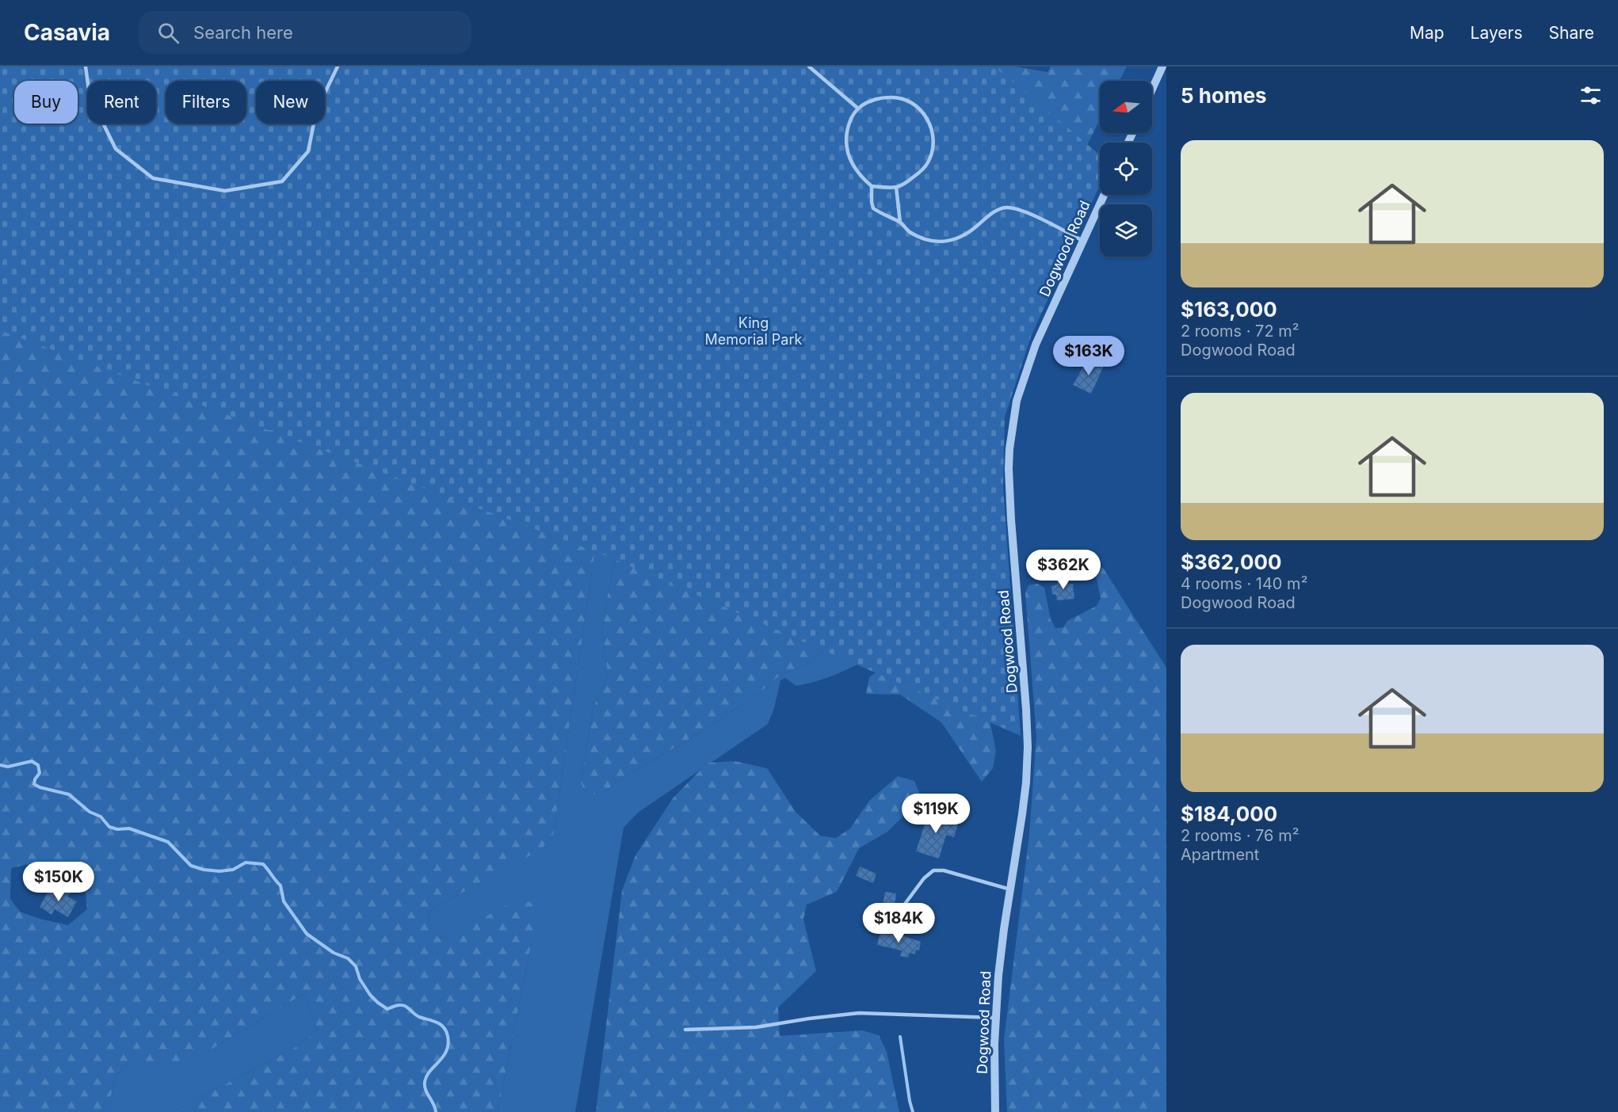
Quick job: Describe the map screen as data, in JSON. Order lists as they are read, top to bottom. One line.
{"streets":{"street":["Dogwood Road"]},"parks":["King Memorial Park"],"north":"left","page":{"header":"Casavia","search":"Search here","nav":["Map","Layers","Share"],"heading":"5 homes","chip":["Buy","Rent","Filters","New"],"list":[{"name":"$163,000","note":"2 rooms · 72 m² · Dogwood Road"},{"name":"$362,000","note":"4 rooms · 140 m² · Dogwood Road"},{"name":"$184,000","note":"2 rooms · 76 m² · Apartment"}],"price":["$163K","$362K","$119K","$150K","$184K"]}}
